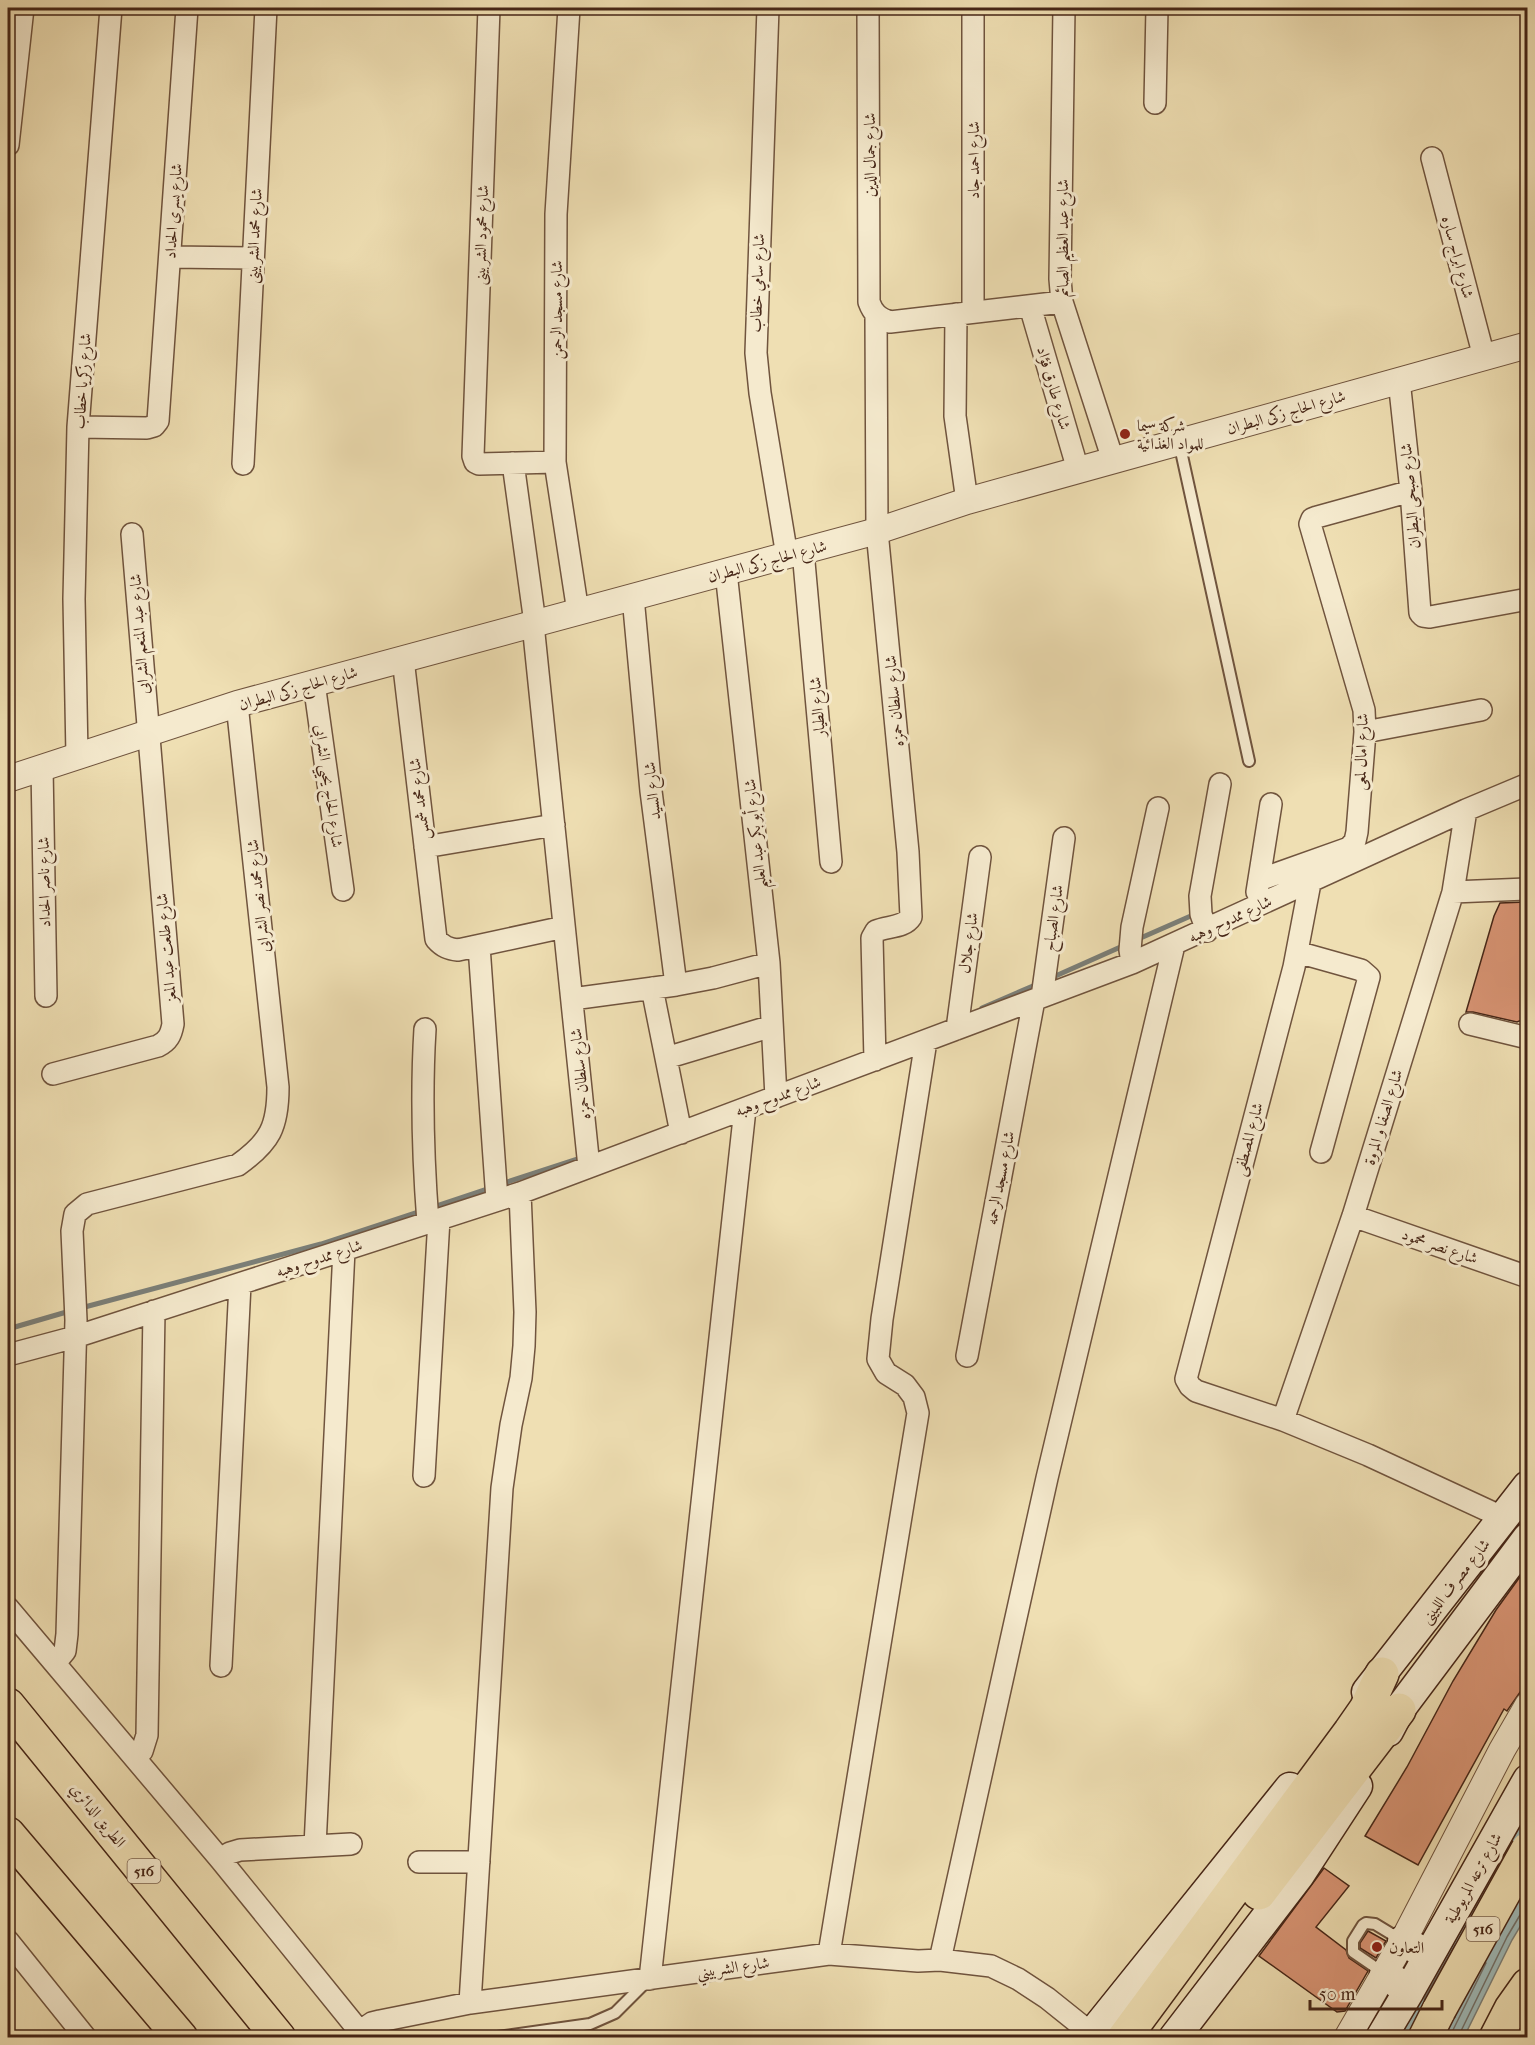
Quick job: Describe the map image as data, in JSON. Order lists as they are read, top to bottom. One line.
{"streets":{"highway":["الطريق الدائري","516"],"main road":["شارع مصرف اللبينى","شارع ترعه المريوطية"],"street":["شارع جمال الدين","شارع احمد جاد","شارع يسرى الحداد","شارع محمود الشربينى","شارع محمد الشربينى","شارع عبد العظيم الصائم","شارع ابراج ساره","شارع سامي خطاب","شارع مسجد الرحمن","شارع زكريا خطاب","شارع طارق فؤاد","شارع الحاج زكى البطران","شارع صبحى البطران","شارع عبد المنعم الشرابى","شارع سلطان حمزه","شارع الطيار","شارع امال لمعى","شارع الحاج يحيي الشرابى","شارع السيد","شارع محمد شمس","شارع أبو بكر عبد العليم","شارع ناصر الحداد","شارع محمد نصر الشرابى","شارع الصباح","شارع ممدوح وهبه","شارع جلال","شارع طلعت عبد المعز","شارع الصفا و المروة","شارع المصطفى","شارع مسجد الرحمه","شارع نصر محمود","شارع الشربيني"]},"crossings":[["شارع جمال الدين","شارع سلطان حمزه"],["شارع احمد جاد","شارع الحاج زكى البطران"],["شارع يسرى الحداد","شارع زكريا خطاب"],["شارع محمود الشربينى","شارع سلطان حمزه"],["شارع عبد العظيم الصائم","شارع الحاج زكى البطران"],["شارع ابراج ساره","شارع الحاج زكى البطران"],["شارع سامي خطاب","شارع الحاج زكى البطران"],["شارع سامي خطاب","شارع الطيار"],["شارع مسجد الرحمن","شارع الحاج زكى البطران"],["شارع زكريا خطاب","شارع الحاج زكى البطران"],["شارع طارق فؤاد","شارع الحاج زكى البطران"],["شارع الحاج زكى البطران","شارع صبحى البطران"],["شارع الحاج زكى البطران","شارع عبد المنعم الشرابى"],["شارع الحاج زكى البطران","شارع سلطان حمزه"],["شارع الحاج زكى البطران","شارع الطيار"],["شارع الحاج زكى البطران","شارع الحاج يحيي الشرابى"],["شارع الحاج زكى البطران","شارع السيد"],["شارع الحاج زكى البطران","شارع محمد شمس"],["شارع الحاج زكى البطران","شارع أبو بكر عبد العليم"],["شارع الحاج زكى البطران","شارع ناصر الحداد"],["شارع الحاج زكى البطران","شارع محمد نصر الشرابى"],["شارع الحاج زكى البطران","شارع طلعت عبد المعز"],["شارع صبحى البطران","شارع امال لمعى"],["شارع عبد المنعم الشرابى","شارع طلعت عبد المعز"],["شارع سلطان حمزه","شارع ممدوح وهبه"],["شارع أبو بكر عبد العليم","شارع ممدوح وهبه"],["شارع محمد نصر الشرابى","شارع ممدوح وهبه"],["شارع الصباح","شارع ممدوح وهبه"],["شارع الصباح","شارع مسجد الرحمه"],["شارع ممدوح وهبه","شارع جلال"],["شارع ممدوح وهبه","شارع الصفا و المروة"],["شارع ممدوح وهبه","شارع المصطفى"],["شارع ممدوح وهبه","شارع مسجد الرحمه"],["شارع الصفا و المروة","شارع المصطفى"],["شارع الصفا و المروة","شارع نصر محمود"],["شارع مصرف اللبينى","شارع الشربيني"]],"places":["شركة سيما للمواد الغذائية","التعاون"],"scale_bar":"50 m"}
